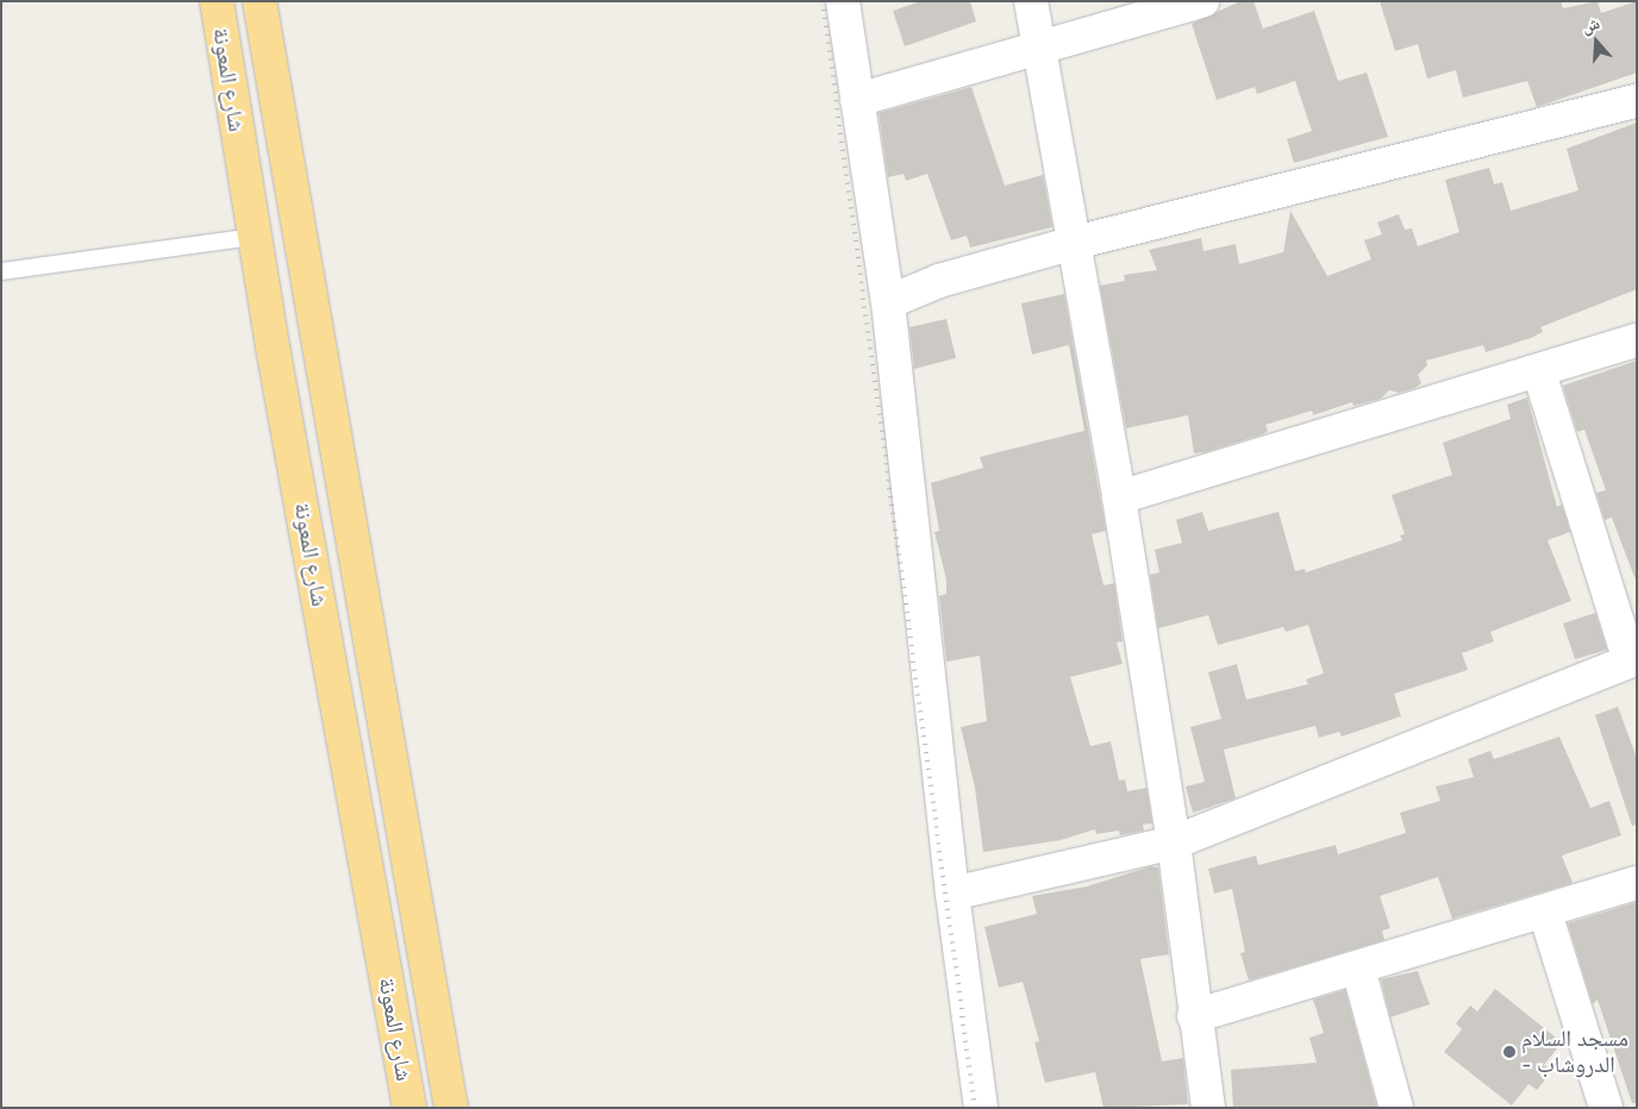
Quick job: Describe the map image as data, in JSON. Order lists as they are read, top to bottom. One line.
{"streets":{"highway":["شارع المعونة"]},"places":["مسجد السلام - الدروشاب"],"north":"top"}
